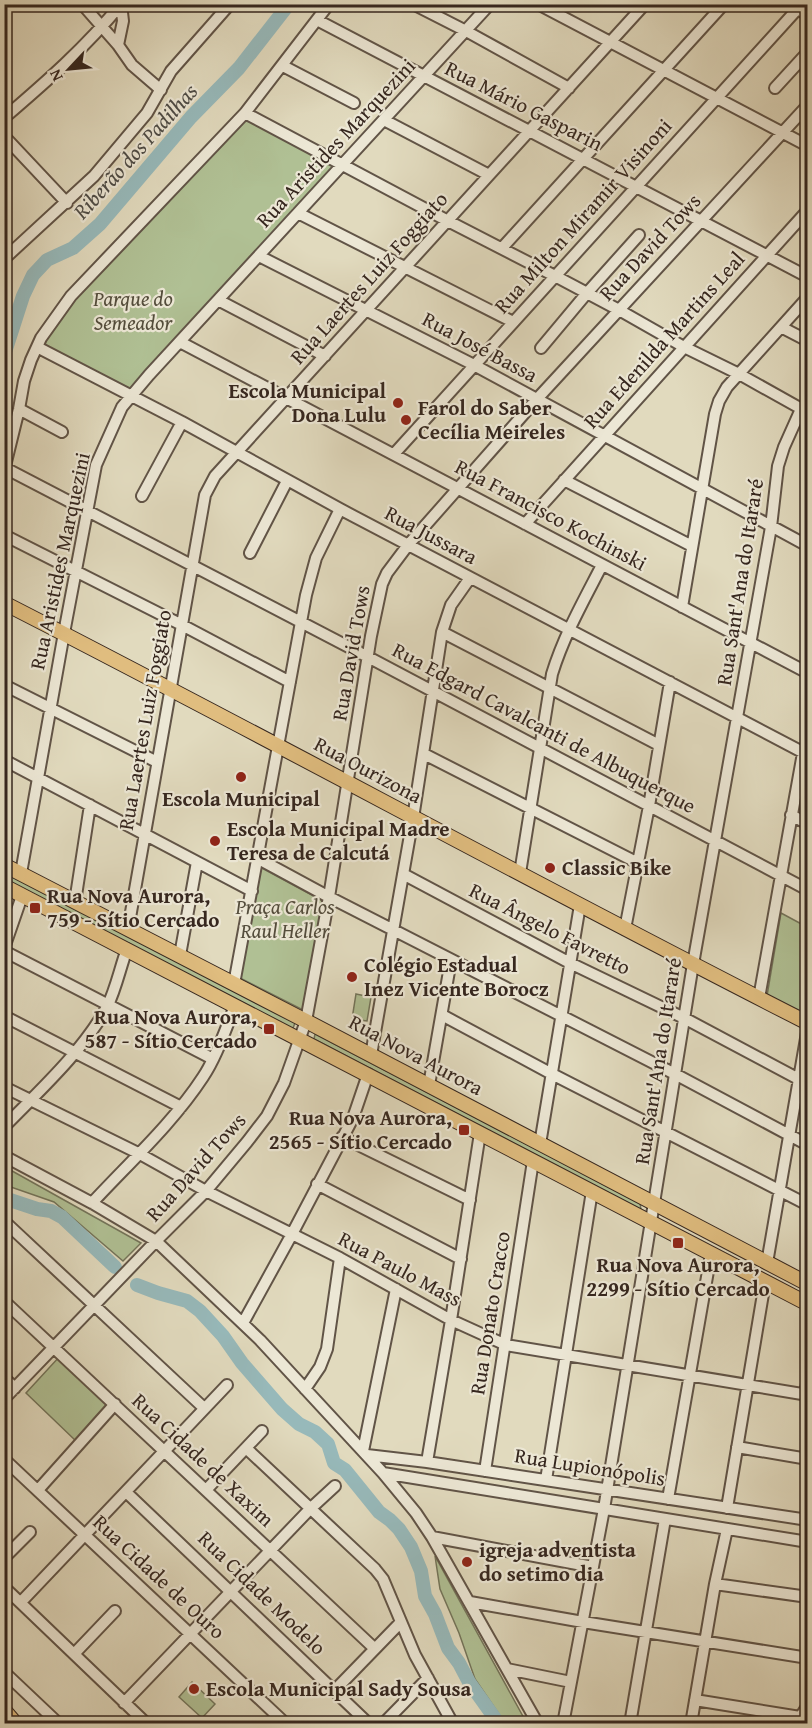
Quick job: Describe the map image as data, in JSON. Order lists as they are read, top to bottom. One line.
{"streets":{"main road":["Rua Ourizona","Rua Nova Aurora"],"street":["Rua Mário Gasparin","Rua Aristides Marquezini","Rua Milton Miramir Visinoni","Rua David Tows","Rua Laertes Luiz Foggiato","Rua Edenilda Martins Leal","Rua José Bassa","Rua Francisco Kochinski","Rua Jussara","Rua Sant'Ana do Itararé","Rua Edgard Cavalcanti de Albuquerque","Rua Ângelo Favretto","Rua Paulo Mass","Rua Donato Cracco","Rua Cidade de Xaxim","Rua Lupionópolis","Rua Cidade de Ouro","Rua Cidade Modelo"]},"crossings":[["Rua Mário Gasparin","Rua Aristides Marquezini"],["Rua Mário Gasparin","Rua Milton Miramir Visinoni"],["Rua Mário Gasparin","Rua David Tows"],["Rua Mário Gasparin","Rua Laertes Luiz Foggiato"],["Rua Mário Gasparin","Rua Edenilda Martins Leal"],["Rua Aristides Marquezini","Rua José Bassa"],["Rua Aristides Marquezini","Rua Francisco Kochinski"],["Rua Aristides Marquezini","Rua Jussara"],["Rua Aristides Marquezini","Rua Edgard Cavalcanti de Albuquerque"],["Rua Aristides Marquezini","Rua Ourizona"],["Rua Aristides Marquezini","Rua Nova Aurora"],["Rua Milton Miramir Visinoni","Rua José Bassa"],["Rua Milton Miramir Visinoni","Rua Francisco Kochinski"],["Rua David Tows","Rua José Bassa"],["Rua David Tows","Rua Francisco Kochinski"],["Rua David Tows","Rua Jussara"],["Rua David Tows","Rua Edgard Cavalcanti de Albuquerque"],["Rua David Tows","Rua Ourizona"],["Rua David Tows","Rua Nova Aurora"],["Rua David Tows","Rua Paulo Mass"],["Rua David Tows","Rua Cidade de Xaxim"],["Rua Laertes Luiz Foggiato","Rua José Bassa"],["Rua Laertes Luiz Foggiato","Rua Francisco Kochinski"],["Rua Laertes Luiz Foggiato","Rua Jussara"],["Rua Laertes Luiz Foggiato","Rua Edgard Cavalcanti de Albuquerque"],["Rua Laertes Luiz Foggiato","Rua Ourizona"],["Rua Laertes Luiz Foggiato","Rua Nova Aurora"],["Rua Edenilda Martins Leal","Rua José Bassa"],["Rua Edenilda Martins Leal","Rua Francisco Kochinski"],["Rua José Bassa","Rua Sant'Ana do Itararé"],["Rua Francisco Kochinski","Rua Sant'Ana do Itararé"],["Rua Jussara","Rua Sant'Ana do Itararé"],["Rua Sant'Ana do Itararé","Rua Edgard Cavalcanti de Albuquerque"],["Rua Sant'Ana do Itararé","Rua Ourizona"],["Rua Sant'Ana do Itararé","Rua Ângelo Favretto"],["Rua Sant'Ana do Itararé","Rua Nova Aurora"],["Rua Sant'Ana do Itararé","Rua Paulo Mass"],["Rua Sant'Ana do Itararé","Rua Lupionópolis"],["Rua Nova Aurora","Rua Donato Cracco"],["Rua Paulo Mass","Rua Donato Cracco"],["Rua Donato Cracco","Rua Lupionópolis"]],"water":["Riberão dos Padilhas"],"parks":["Parque do Semeador","Praça Carlos Raul Heller"],"places":{"other":["Escola Municipal Dona Lulu","Farol do Saber Cecília Meireles","Escola Municipal","Escola Municipal Madre Teresa de Calcutá","Classic Bike","Colégio Estadual Inez Vicente Borocz","igreja adventista do setimo dia","Escola Municipal Sady Sousa"],"transit":["Rua Nova Aurora, 759 - Sítio Cercado","Rua Nova Aurora, 587 - Sítio Cercado","Rua Nova Aurora, 2565 - Sítio Cercado","Rua Nova Aurora, 2299 - Sítio Cercado"]},"north":"bottom left"}
